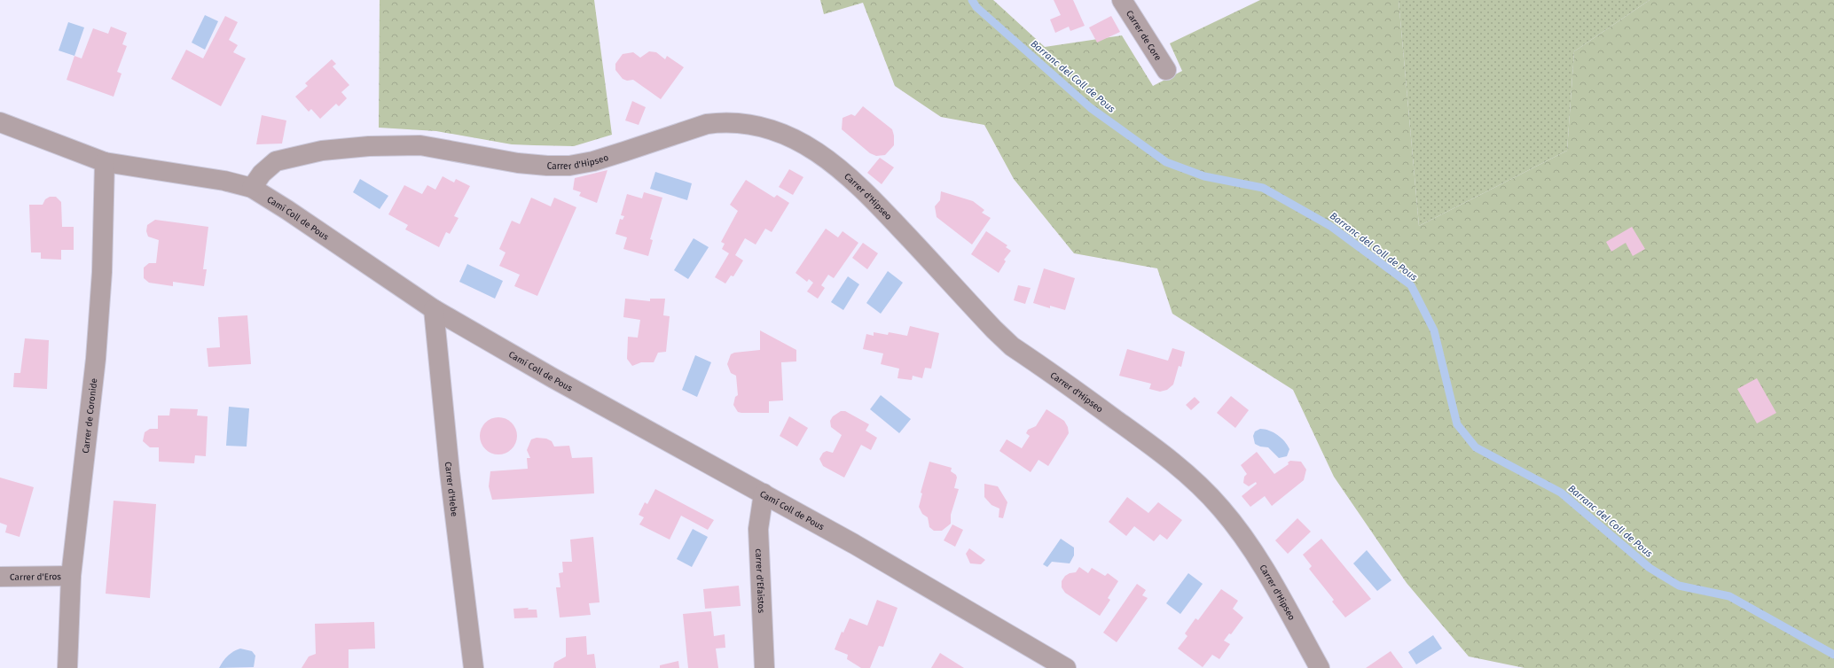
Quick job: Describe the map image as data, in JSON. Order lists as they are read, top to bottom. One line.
{"streets":{"street":["Carrer de Core","Carrer d'Hipseo","Camí Coll de Pous","Carrer de Coronide","Carrer d'Hebe","Carrer d'Eros","carrer d'Efaistos"]},"crossings":[["Carrer d'Hipseo","Camí Coll de Pous"],["Camí Coll de Pous","Carrer de Coronide"],["Camí Coll de Pous","Carrer d'Hebe"],["Camí Coll de Pous","carrer d'Efaistos"],["Carrer de Coronide","Carrer d'Eros"]],"water":["Barranc del Coll de Pous"]}
